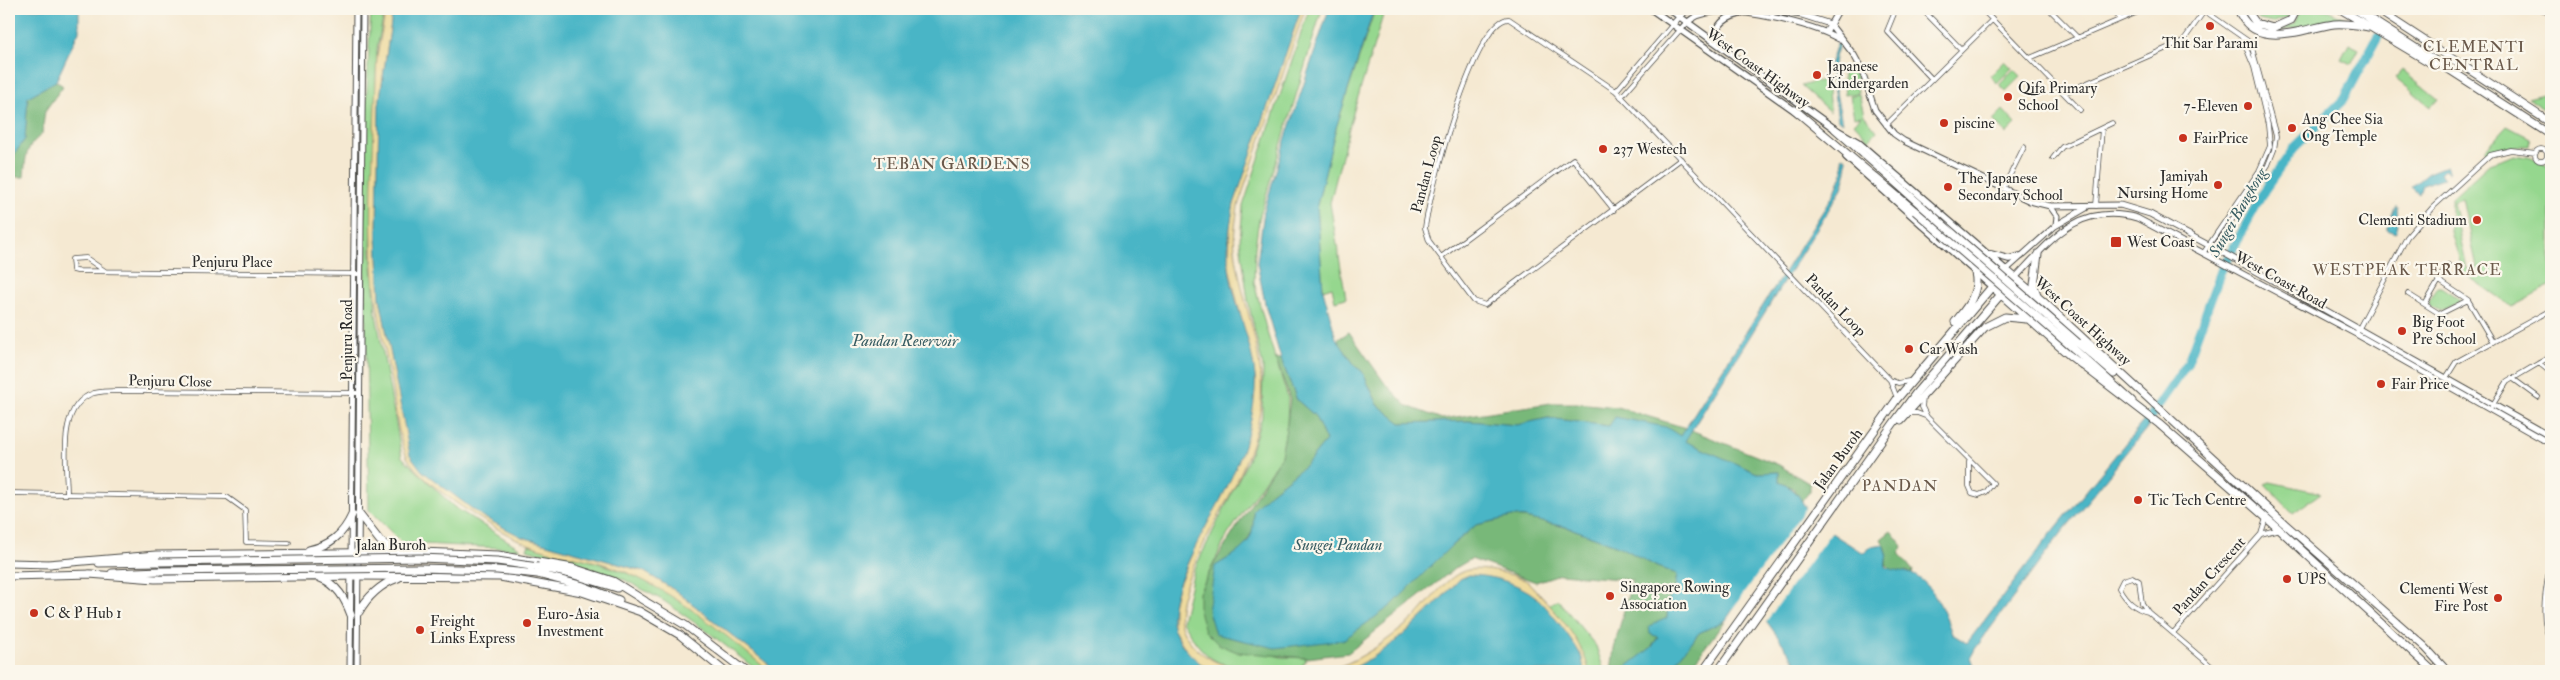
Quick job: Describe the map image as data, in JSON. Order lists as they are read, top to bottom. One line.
{"streets":{"highway":["West Coast Highway","Jalan Buroh"],"main road":["West Coast Road","Penjuru Road"],"street":["Pandan Loop","Penjuru Place","Penjuru Close","Pandan Crescent"]},"crossings":[["West Coast Highway","West Coast Road"],["West Coast Highway","Jalan Buroh"],["West Coast Highway","Pandan Crescent"],["Pandan Loop","Jalan Buroh"],["Penjuru Place","Penjuru Road"],["West Coast Road","Jalan Buroh"],["Penjuru Road","Penjuru Close"]],"districts":["CLEMENTI CENTRAL","TEBAN GARDENS","WESTPEAK TERRACE","PANDAN"],"water":["Sungei Bangkong","Pandan Reservoir","Sungei Pandan"],"places":{"other":["Thit Sar Parami","Japanese Kindergarden","Qifa Primary School","7-Eleven","piscine","Ang Chee Sia Ong Temple","FairPrice","237 Westech","Jamiyah Nursing Home","The Japanese Secondary School","Clementi Stadium","Big Foot Pre School","Car Wash","Fair Price","Tic Tech Centre","UPS","Singapore Rowing Association","Clementi West Fire Post","C & P Hub 1","Euro-Asia Investment","Freight Links Express"],"transit":["West Coast"]}}
